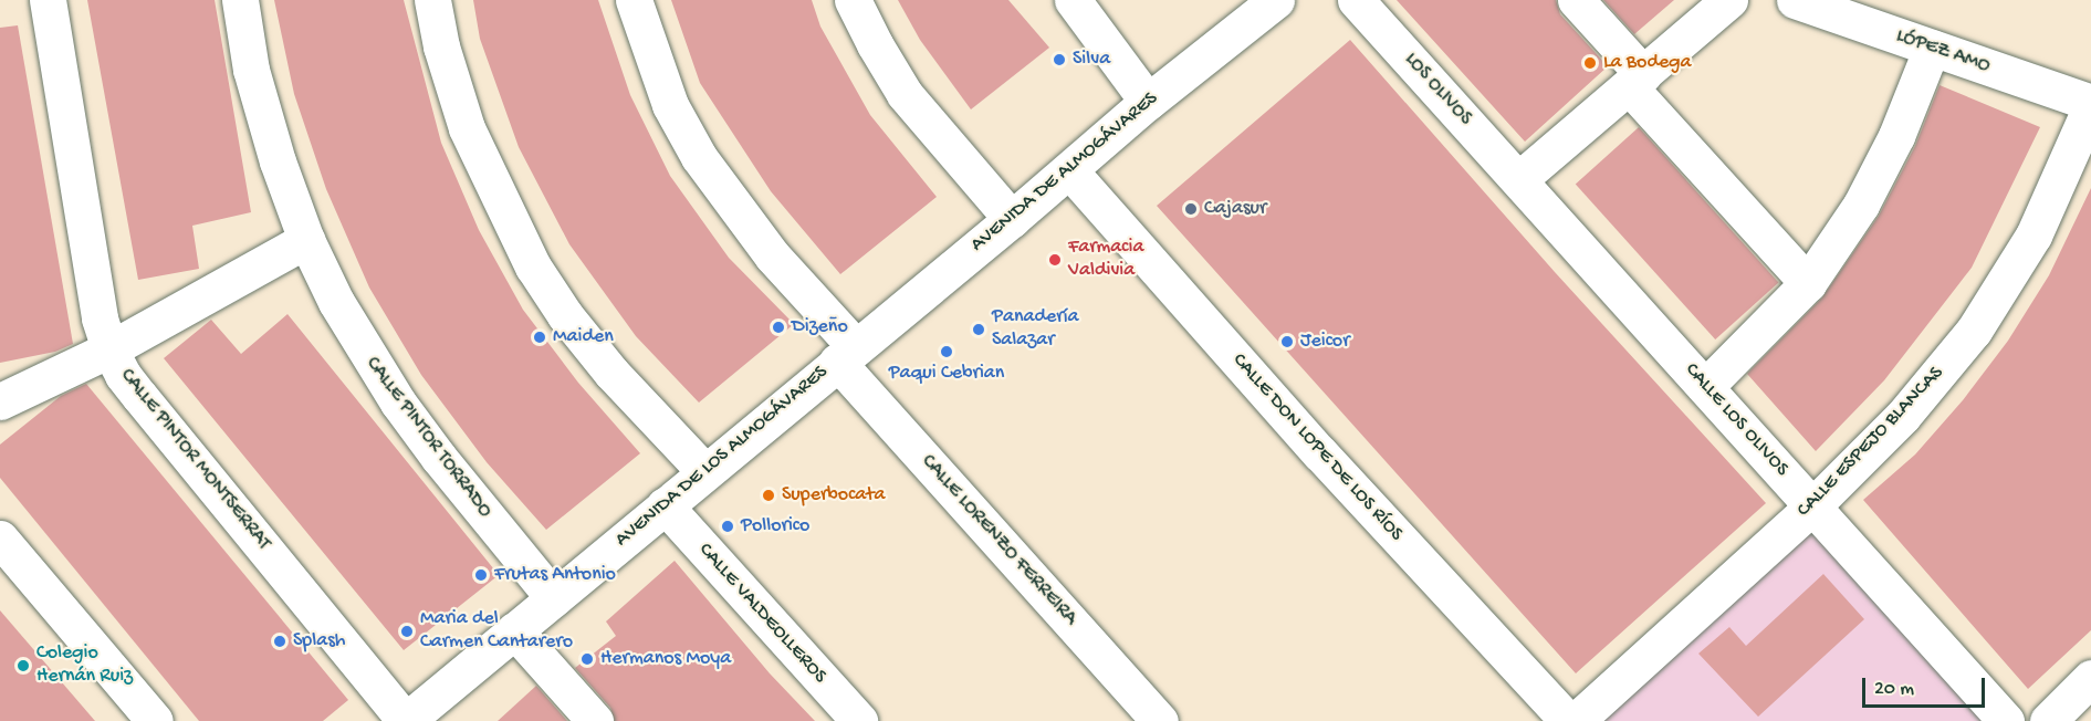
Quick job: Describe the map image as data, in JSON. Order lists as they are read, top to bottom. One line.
{"streets":{"street":["LÓPEZ AMO","LOS OLIVOS","AVENIDA DE ALMOGÁVARES","CALLE LOS OLIVOS","CALLE PINTOR TORRADO","CALLE ESPEJO BLANCAS","CALLE DON LOPE DE LOS RÍOS","AVENIDA DE LOS ALMOGÁVARES","CALLE PINTOR MONTSERRAT","CALLE LORENZO FERREIRA","CALLE VALDEOLLEROS"]},"crossings":[["LÓPEZ AMO","CALLE ESPEJO BLANCAS"],["LOS OLIVOS","CALLE LOS OLIVOS"],["AVENIDA DE ALMOGÁVARES","CALLE DON LOPE DE LOS RÍOS"],["AVENIDA DE ALMOGÁVARES","AVENIDA DE LOS ALMOGÁVARES"],["AVENIDA DE ALMOGÁVARES","CALLE LORENZO FERREIRA"],["CALLE LOS OLIVOS","CALLE ESPEJO BLANCAS"],["CALLE PINTOR TORRADO","AVENIDA DE LOS ALMOGÁVARES"],["AVENIDA DE LOS ALMOGÁVARES","CALLE PINTOR MONTSERRAT"],["AVENIDA DE LOS ALMOGÁVARES","CALLE LORENZO FERREIRA"],["AVENIDA DE LOS ALMOGÁVARES","CALLE VALDEOLLEROS"]],"places":["Silva","La Bodega","Cajasur","Farmacia Valdivia","Dizeño","Panadería Salazar","Maiden","Jeicor","Paqui Cebrian","Superbocata","Pollorico","Frutas Antonio","Maria del Carmen Cantarero","Splash","Hermanos Moya","Colegio Hernán Ruiz"],"scale_bar":"20 m"}
